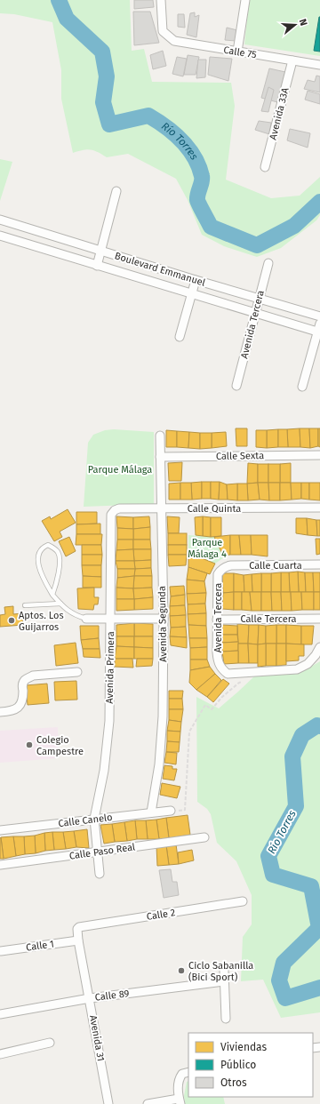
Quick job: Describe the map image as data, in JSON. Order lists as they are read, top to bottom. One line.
{"streets":{"street":["Calle 75","Avenida 33A","Boulevard Emmanuel","Avenida Tercera","Calle Sexta","Calle Quinta","Calle Cuarta","Calle Tercera","Avenida Segunda","Avenida Primera","Calle Canelo","Calle Paso Real","Calle 2","Calle 1","Calle 89","Avenida 31"]},"crossings":[["Calle 75","Avenida 33A"],["Boulevard Emmanuel","Avenida Tercera"],["Avenida Tercera","Calle Cuarta"],["Avenida Tercera","Calle Tercera"],["Calle Sexta","Avenida Segunda"],["Calle Quinta","Avenida Segunda"],["Calle Quinta","Avenida Primera"],["Avenida Segunda","Calle Canelo"],["Avenida Primera","Calle Canelo"],["Avenida Primera","Calle Paso Real"],["Calle 2","Calle 1"],["Calle 2","Avenida 31"],["Calle 1","Avenida 31"],["Calle 89","Avenida 31"]],"water":["Río Torres"],"parks":["Parque Málaga","Parque Málaga 4"],"places":["Aptos. Los Guijarros","Colegio Campestre","Ciclo Sabanilla (Bici Sport)"],"legend":["Viviendas","Público","Otros"],"north":"right"}
